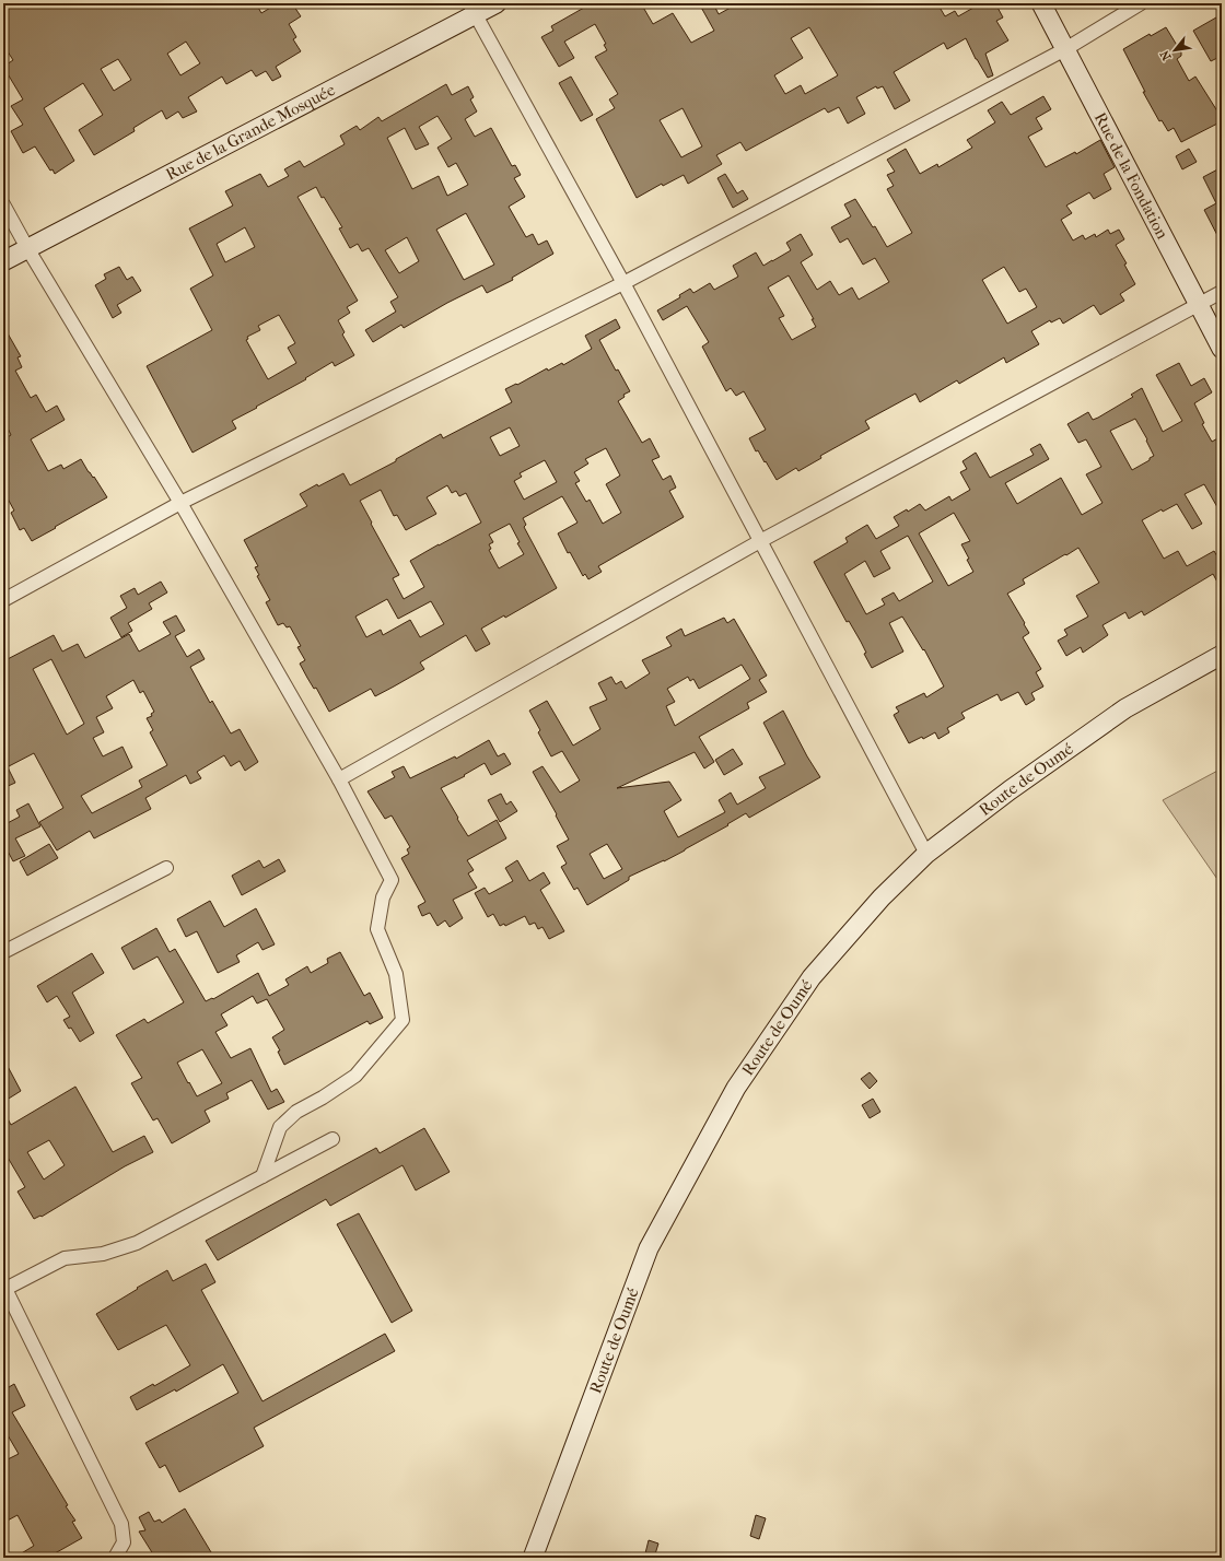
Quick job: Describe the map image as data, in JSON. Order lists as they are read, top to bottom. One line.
{"streets":{"main road":["Rue de la Grande Mosquée","Rue de la Fondation","Route de Oumé"]},"north":"bottom left"}
